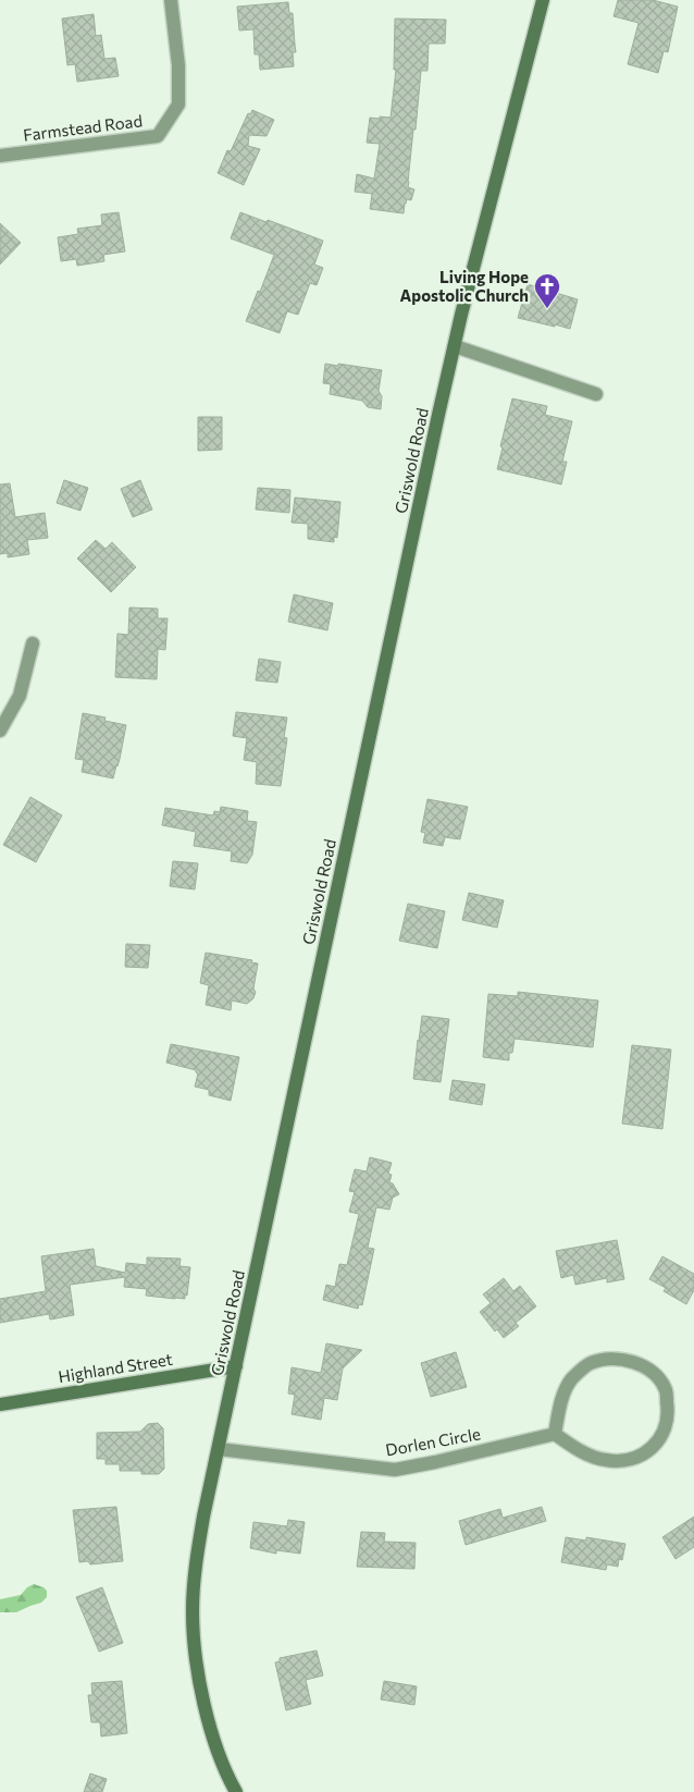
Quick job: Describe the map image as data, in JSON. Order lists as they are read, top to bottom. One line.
{"streets":{"street":["Farmstead Road","Griswold Road","Highland Street","Dorlen Circle"]},"crossings":[["Griswold Road","Highland Street"],["Griswold Road","Dorlen Circle"]],"places":{"church":["Living Hope Apostolic Church"]}}
